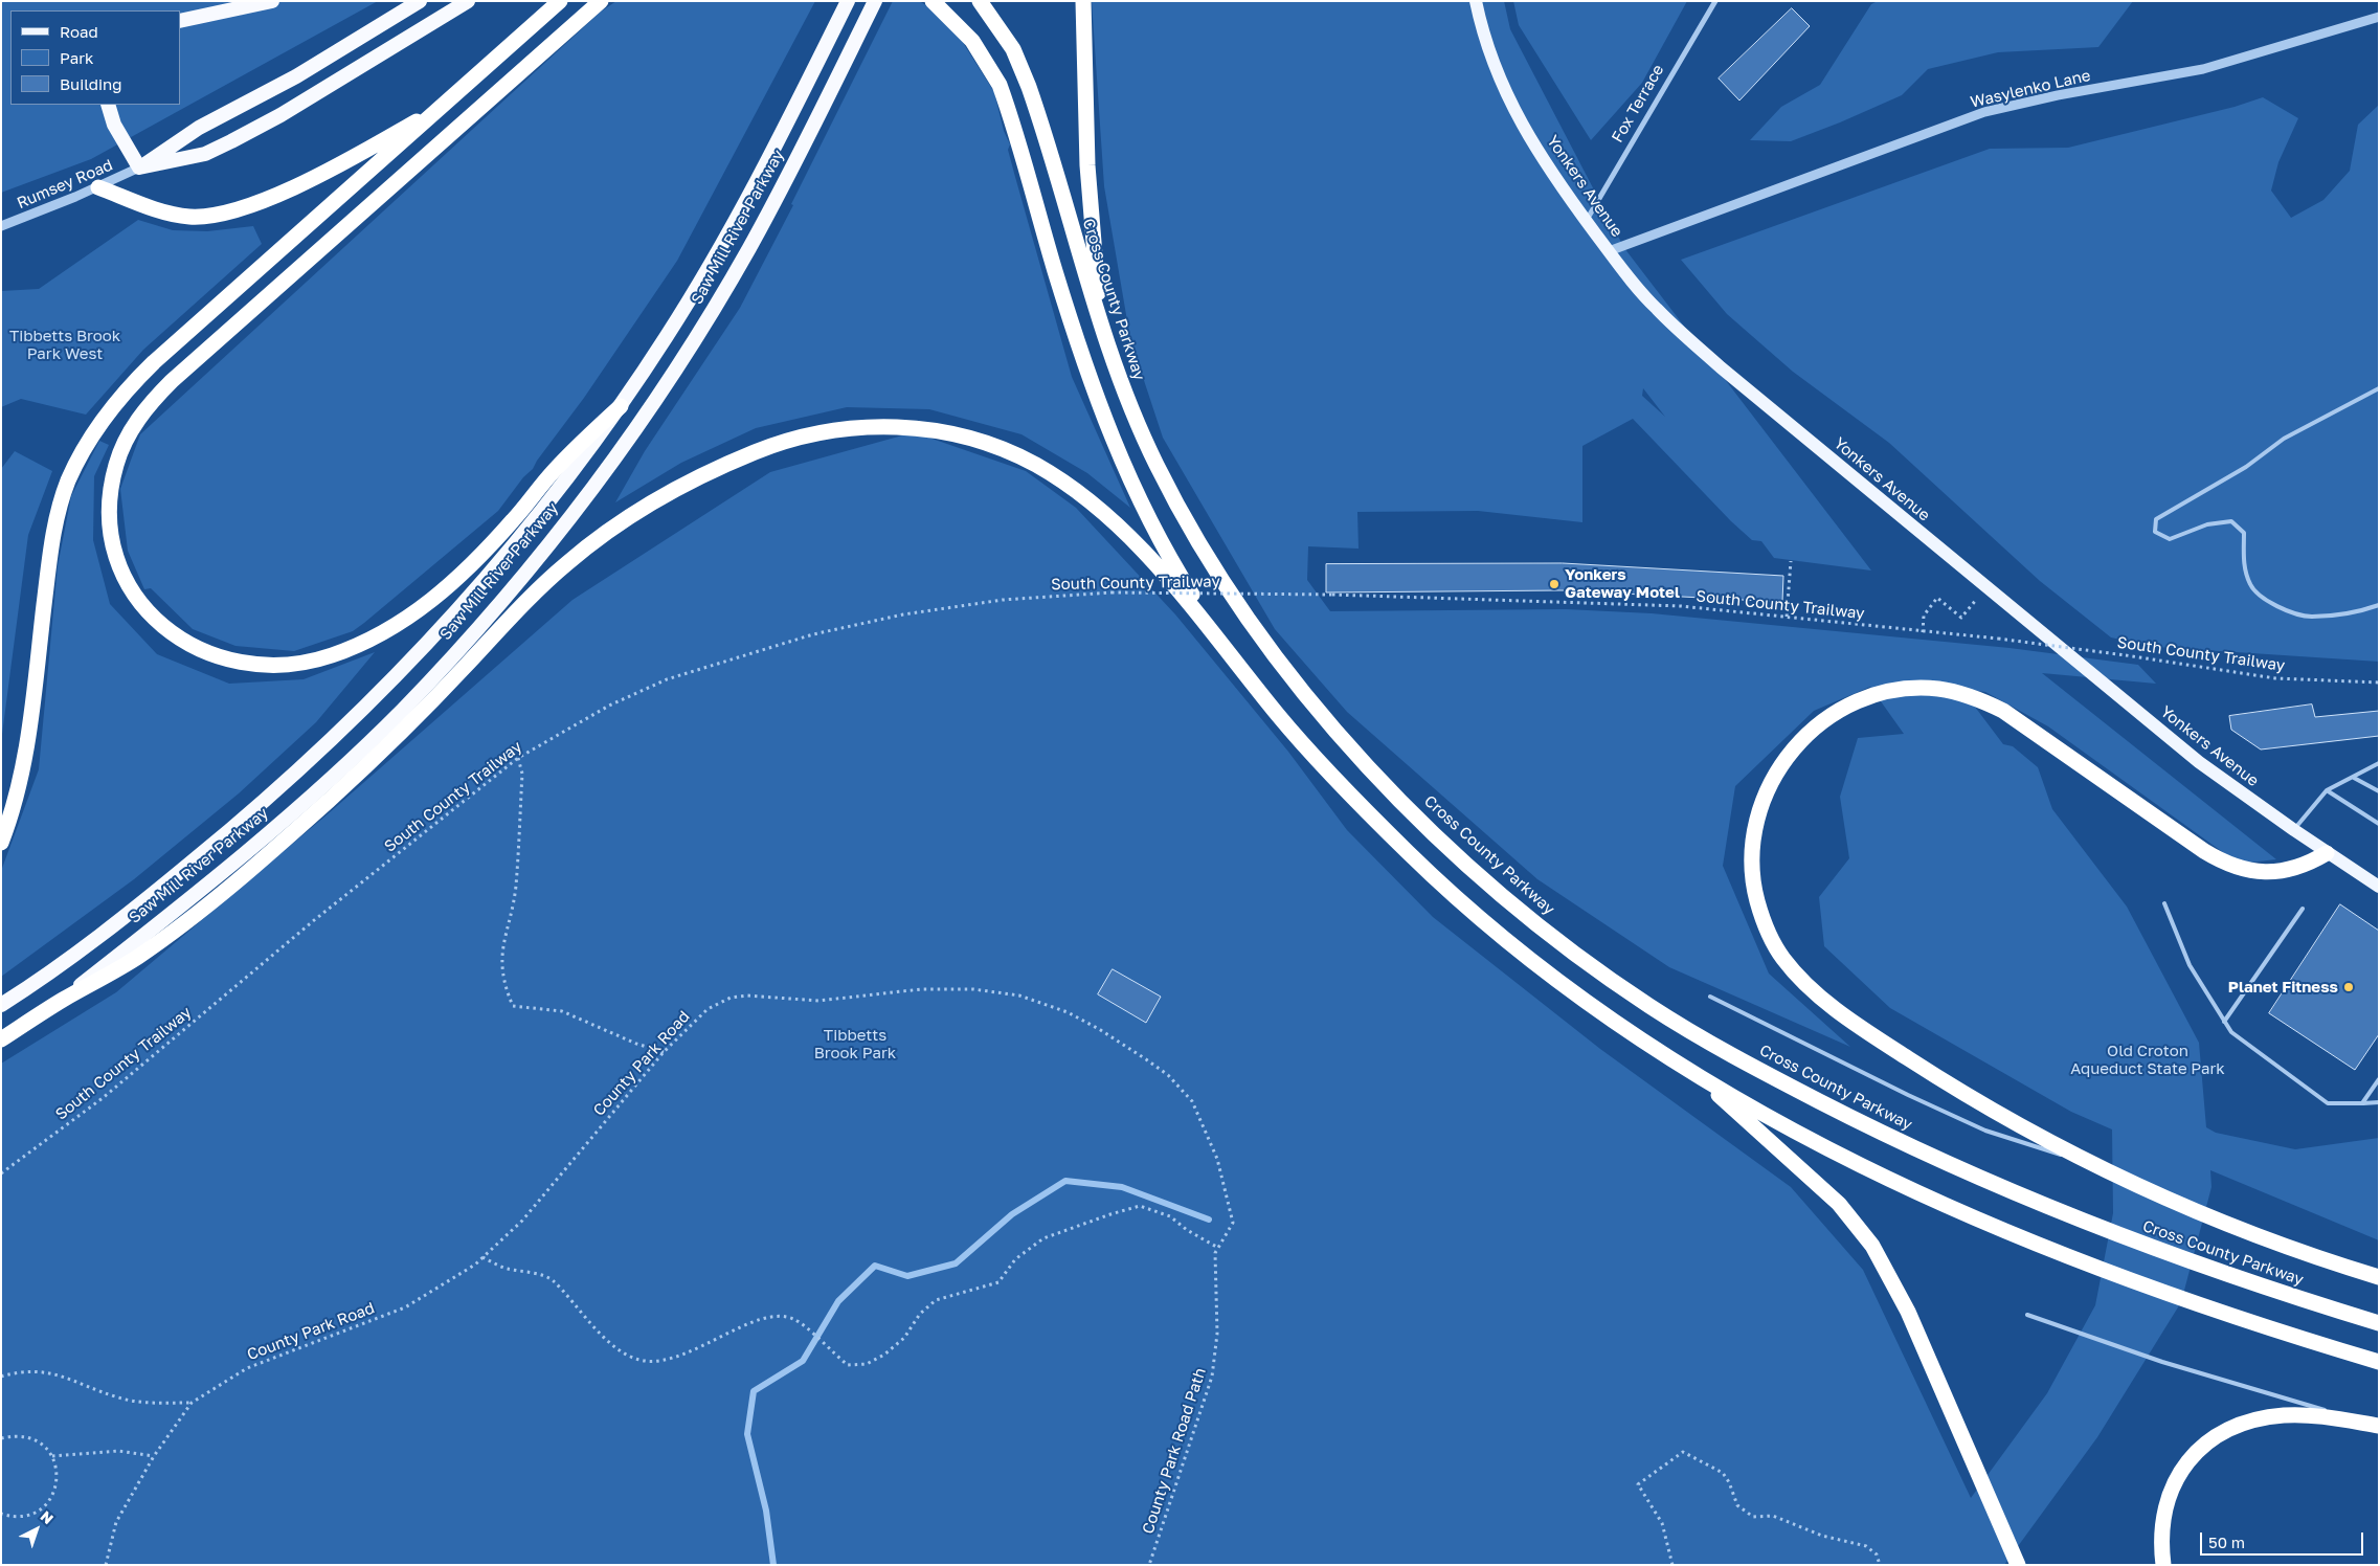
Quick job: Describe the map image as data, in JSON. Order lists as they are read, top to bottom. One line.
{"streets":{"highway":["Saw Mill River Parkway","Cross County Parkway"],"main road":["Yonkers Avenue"],"street":["Wasylenko Lane","Fox Terrace","Rumsey Road"],"path":["South County Trailway","County Park Road","County Park Road Path"]},"crossings":[["Wasylenko Lane","Yonkers Avenue"],["Fox Terrace","Yonkers Avenue"],["County Park Road","County Park Road Path"]],"parks":["Tibbetts Brook Park West","Tibbetts Brook Park","Old Croton Aqueduct State Park"],"places":["Yonkers Gateway Motel","Planet Fitness"],"legend":["Road","Park","Building"],"scale_bar":"50 m","north":"top right"}
